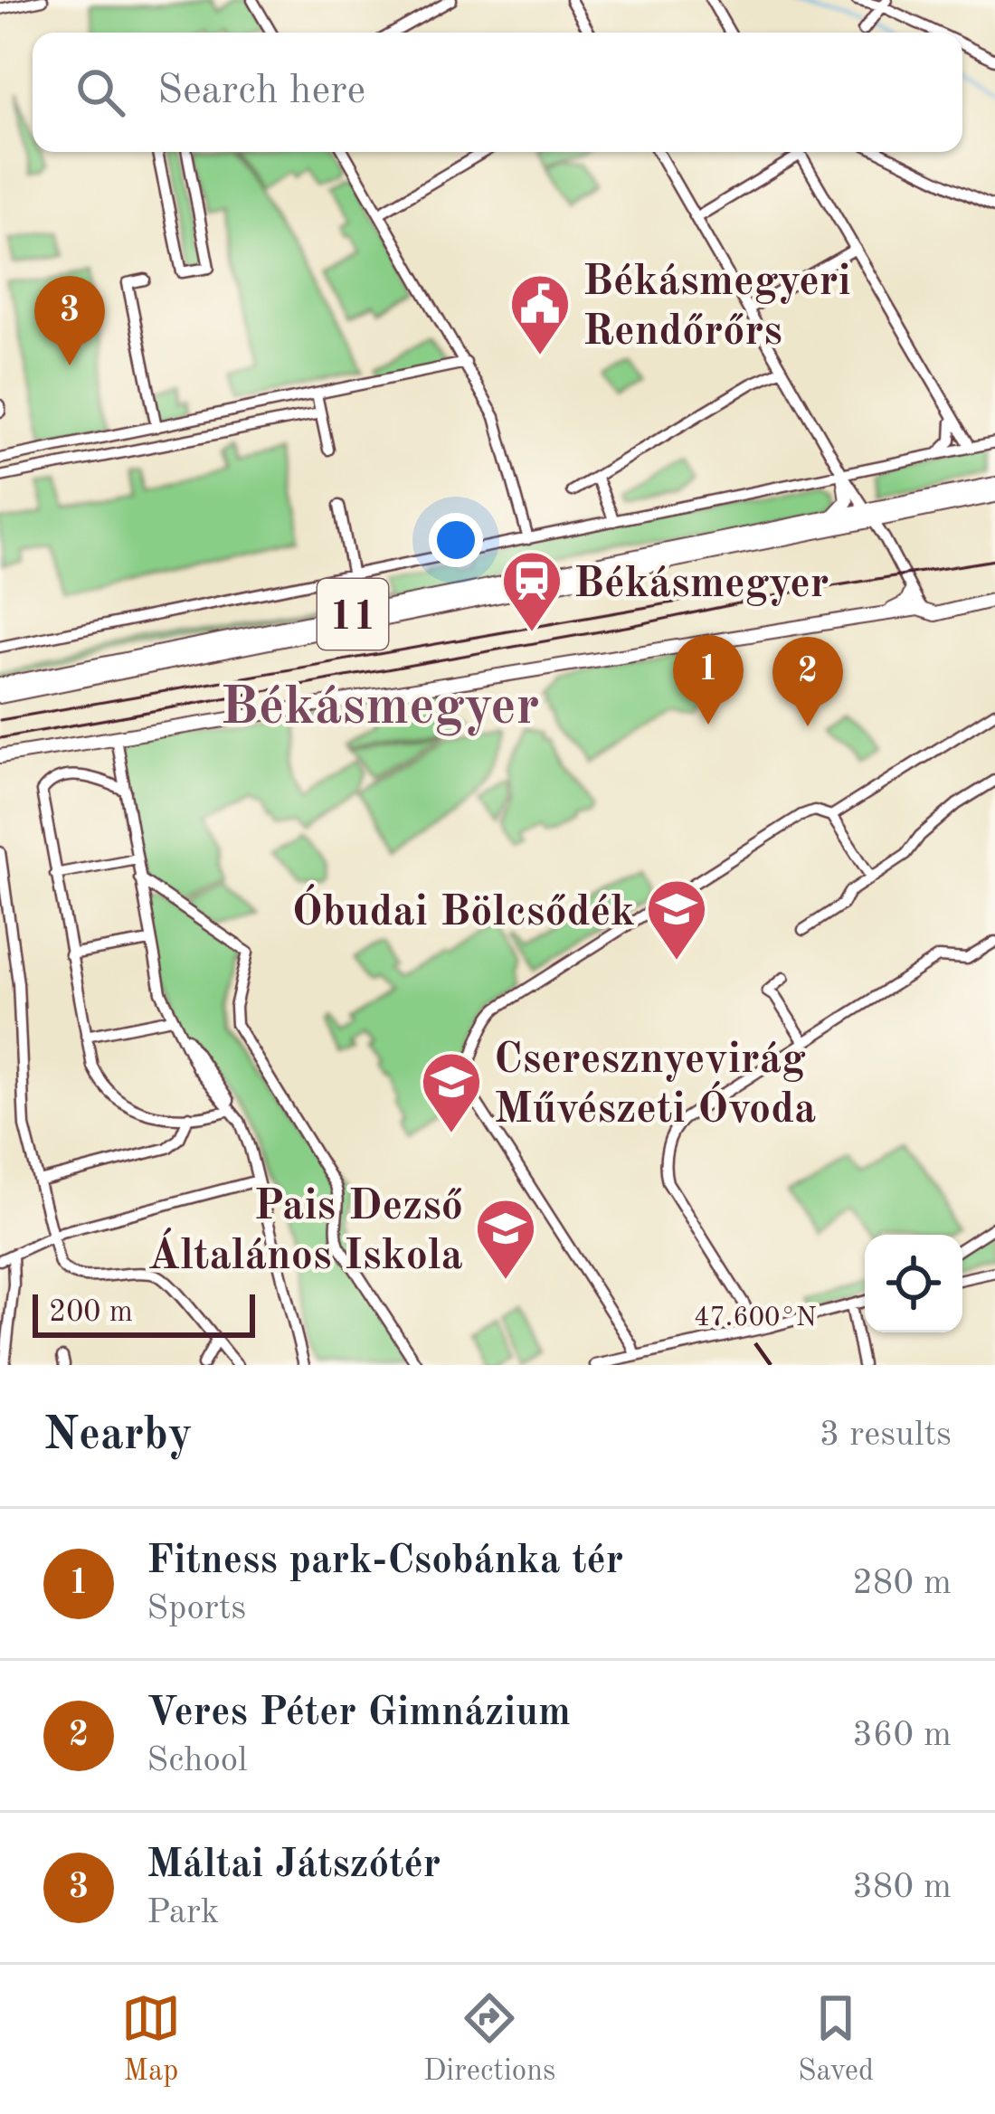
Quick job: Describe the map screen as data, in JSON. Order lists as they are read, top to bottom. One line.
{"streets":{"main road":["11"]},"districts":["Békásmegyer"],"places":{"public building":["Békásmegyeri Rendőrőrs"],"station":["Békásmegyer"],"school or university":["Óbudai Bölcsődék","Cseresznyevirág Művészeti Óvoda","Pais Dezső Általános Iskola"]},"scale_bar":"200 m","page":{"search":"Search here","pins":["3","1","2"],"scale":"200 m","heading":["Nearby","3 results"],"list":[{"mark":"1","name":"Fitness park-Csobánka tér","note":"Sports","value":"280 m"},{"mark":"2","name":"Veres Péter Gimnázium","note":"School","value":"360 m"},{"mark":"3","name":"Máltai Játszótér","note":"Park","value":"380 m"}],"nav":["Map","Directions","Saved"]},"coordinates":["47.600°N"]}
